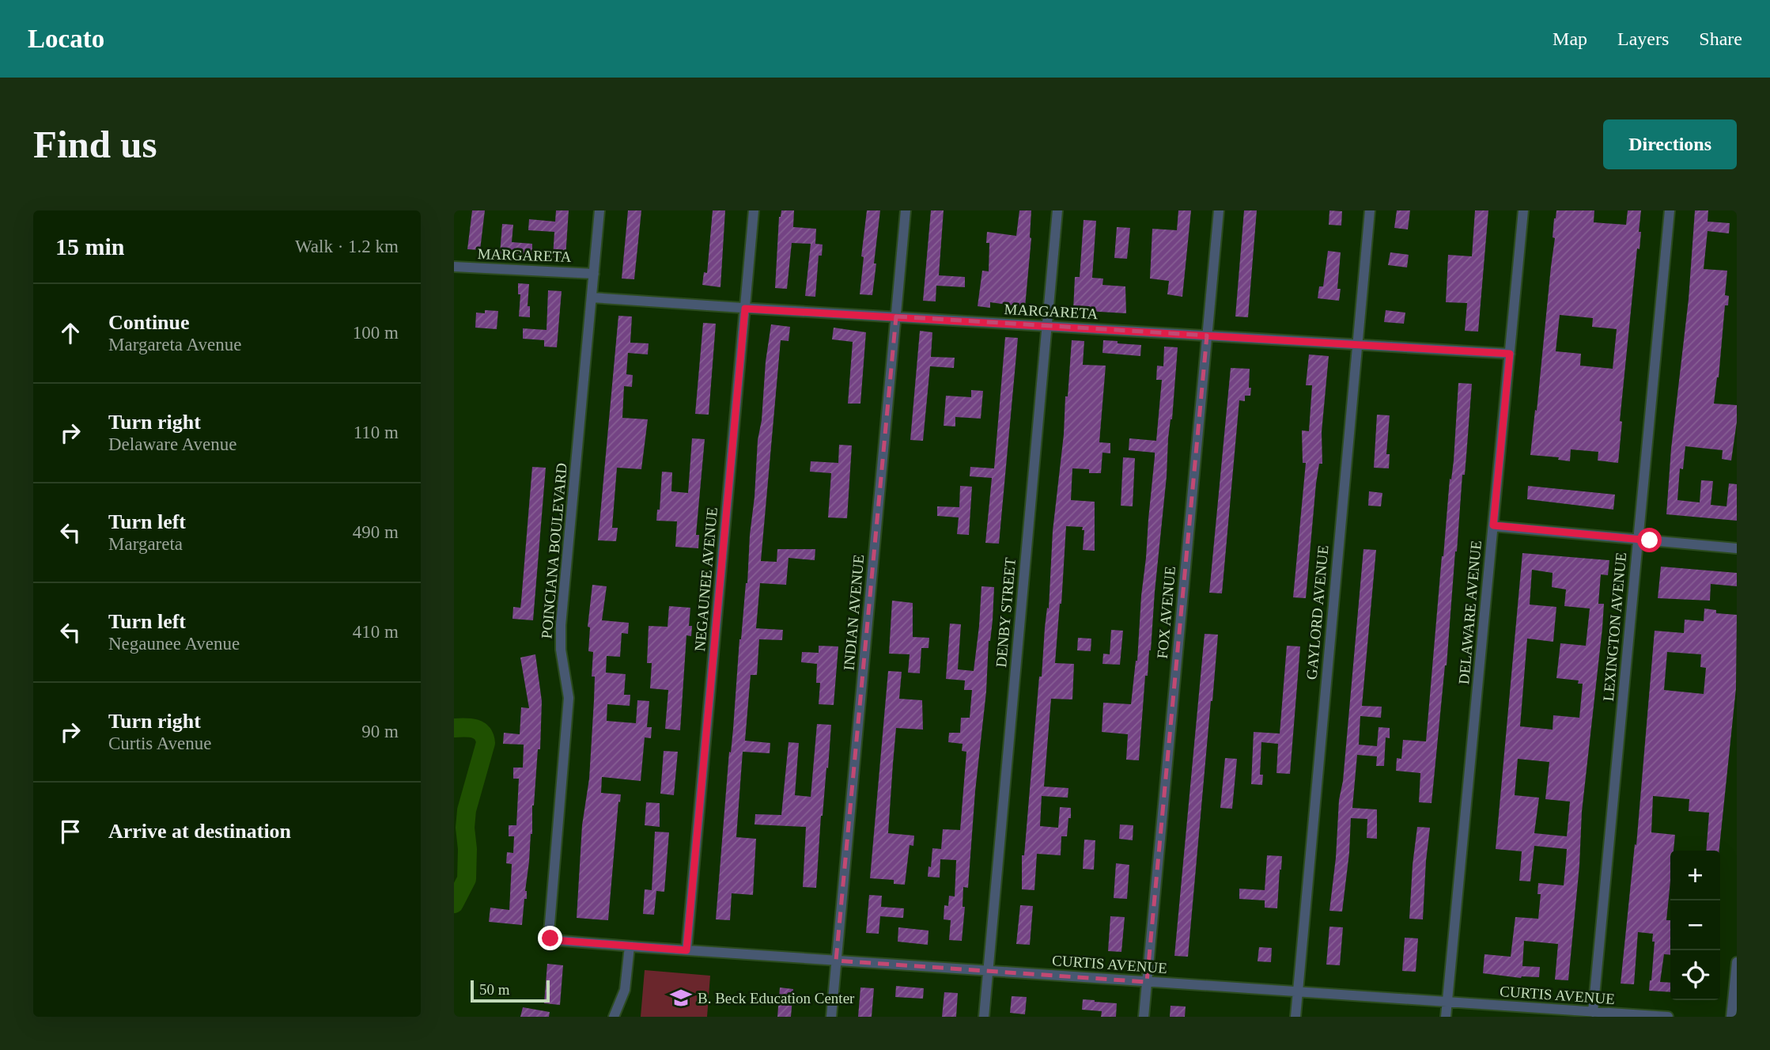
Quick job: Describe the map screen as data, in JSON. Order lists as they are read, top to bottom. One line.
{"streets":{"street":["MARGARETA","POINCIANA BOULEVARD","NEGAUNEE AVENUE","INDIAN AVENUE","DENBY STREET","FOX AVENUE","GAYLORD AVENUE","DELAWARE AVENUE","LEXINGTON AVENUE","CURTIS AVENUE"]},"crossings":[["MARGARETA","POINCIANA BOULEVARD"],["MARGARETA","NEGAUNEE AVENUE"],["MARGARETA","INDIAN AVENUE"],["MARGARETA","DENBY STREET"],["MARGARETA","FOX AVENUE"],["MARGARETA","GAYLORD AVENUE"],["MARGARETA","DELAWARE AVENUE"],["POINCIANA BOULEVARD","CURTIS AVENUE"],["NEGAUNEE AVENUE","CURTIS AVENUE"],["INDIAN AVENUE","CURTIS AVENUE"],["DENBY STREET","CURTIS AVENUE"],["FOX AVENUE","CURTIS AVENUE"],["GAYLORD AVENUE","CURTIS AVENUE"],["DELAWARE AVENUE","CURTIS AVENUE"],["LEXINGTON AVENUE","CURTIS AVENUE"]],"places":{"school or university":["B. Beck Education Center"]},"scale_bar":"50 m","page":{"header":"Locato","nav":["Map","Layers","Share"],"buttons":"Directions","title":"Find us","heading":["15 min","Walk · 1.2 km"],"list":[["Continue","Margareta Avenue","100 m"],["Turn right","Delaware Avenue","110 m"],["Turn left","Margareta","490 m"],["Turn left","Negaunee Avenue","410 m"],["Turn right","Curtis Avenue","90 m"],"Arrive at destination"],"map_buttons":["+","−"],"scale":"50 m"}}
